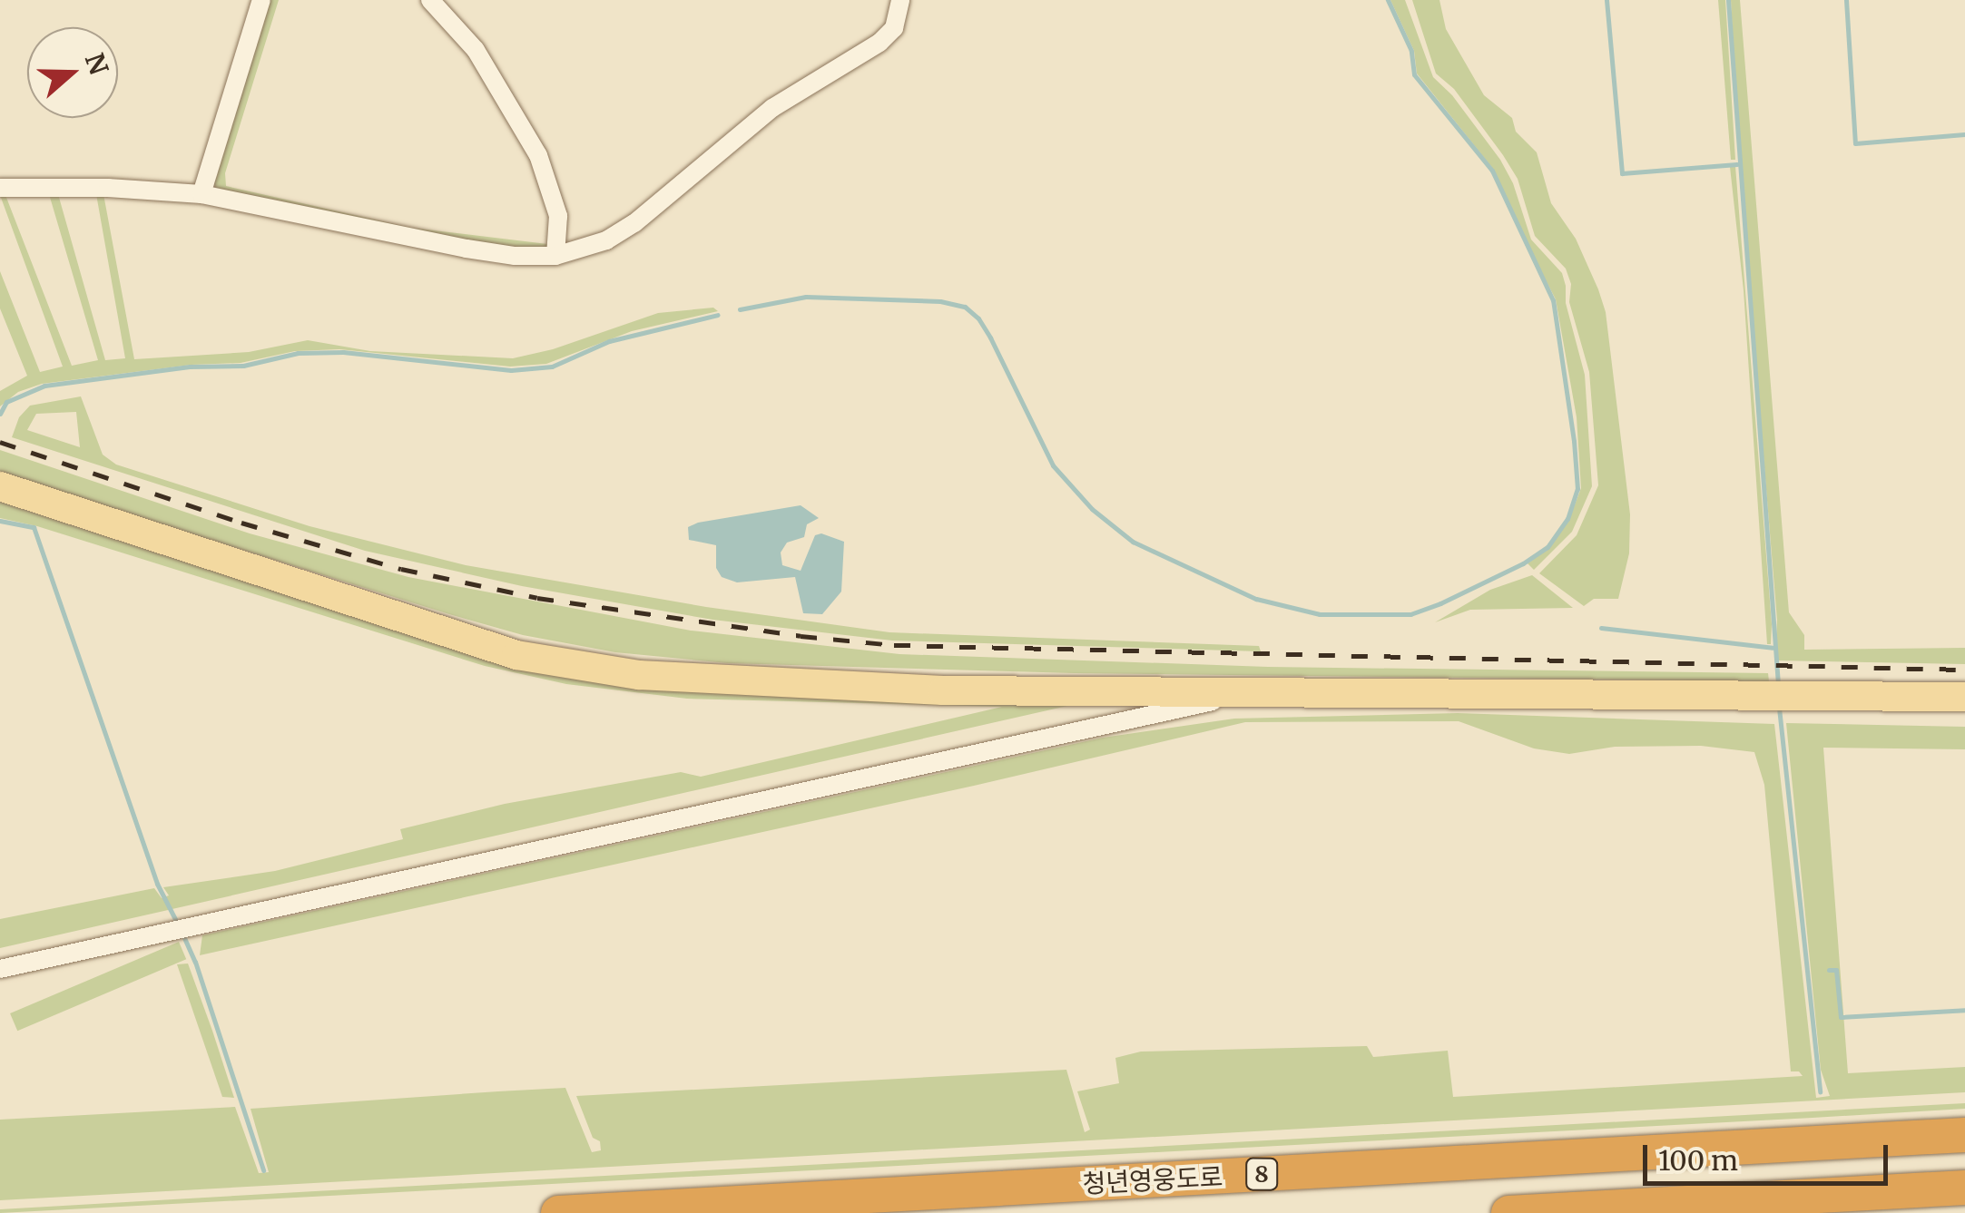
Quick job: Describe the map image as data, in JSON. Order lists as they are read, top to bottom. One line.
{"streets":{"highway":["8","청년영웅도로"]},"scale_bar":"100 m","north":"right"}
